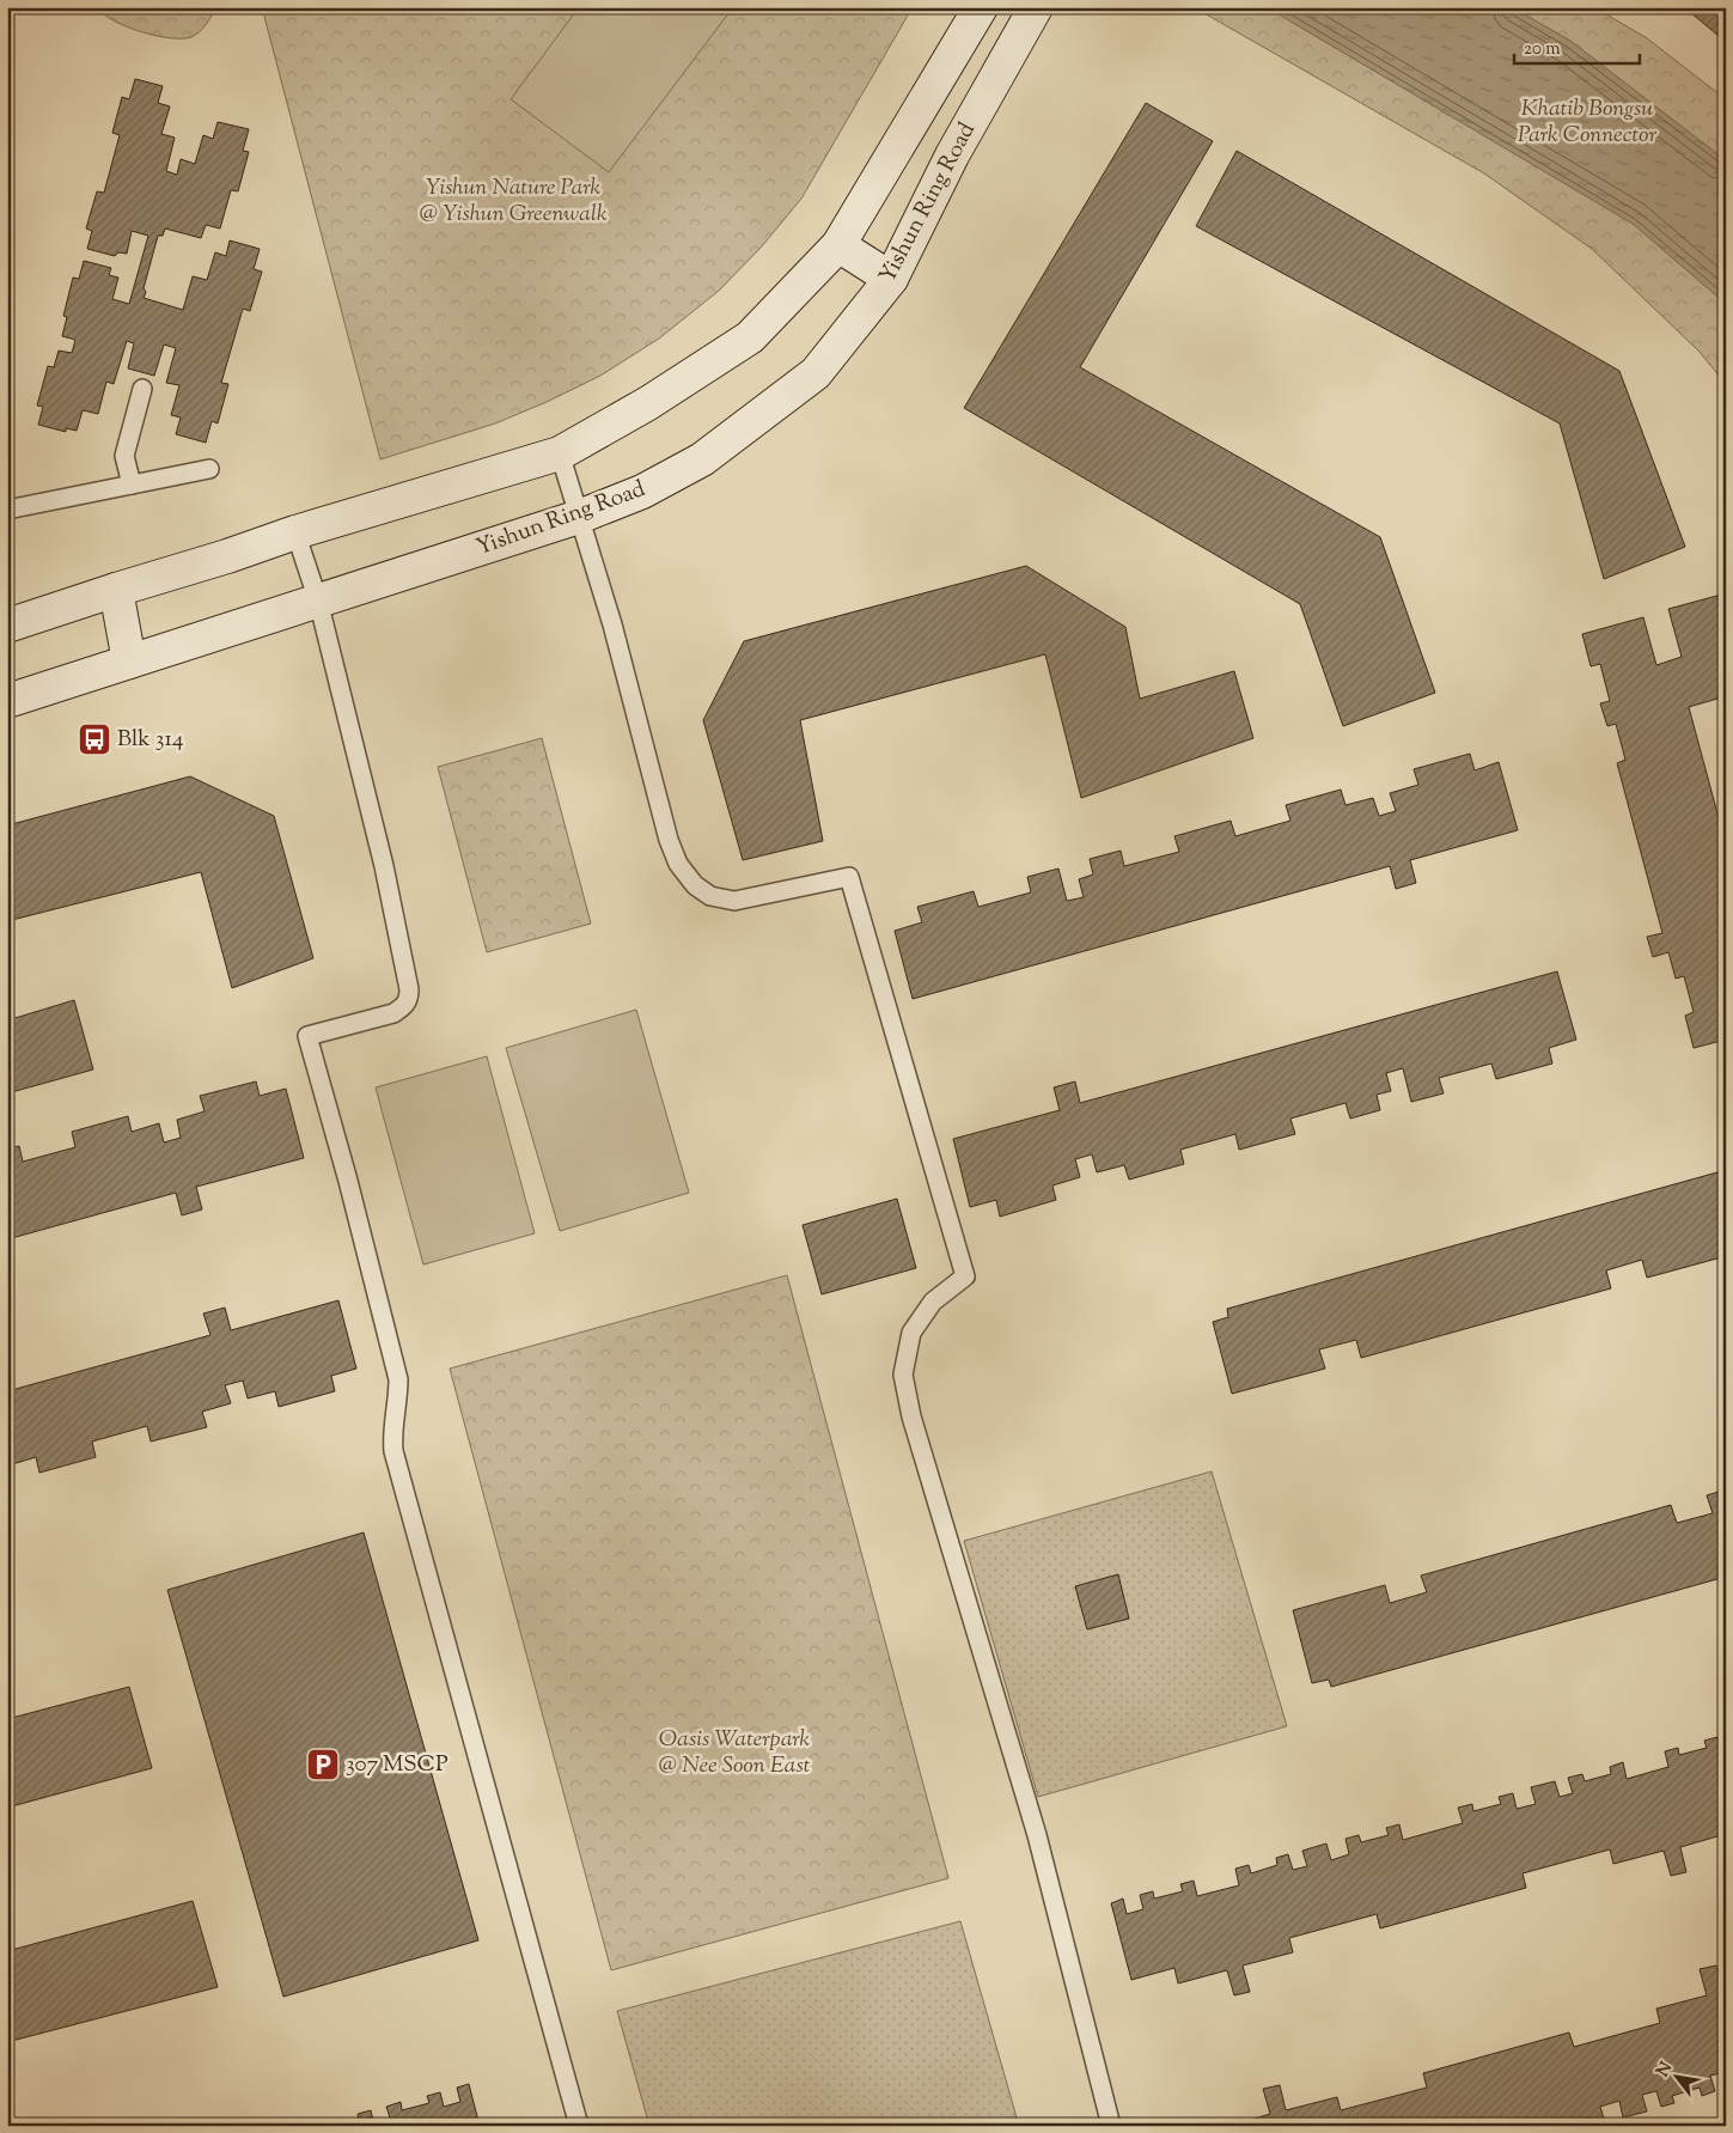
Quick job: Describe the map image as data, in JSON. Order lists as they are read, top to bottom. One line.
{"streets":{"main road":["Yishun Ring Road"]},"parks":["Khatib Bongsu Park Connector","Yishun Nature Park @ Yishun Greenwalk","Oasis Waterpark @ Nee Soon East"],"places":{"bus stop":["Blk 314"],"parking":["307 MSCP"]},"scale_bar":"20 m","north":"top left"}
